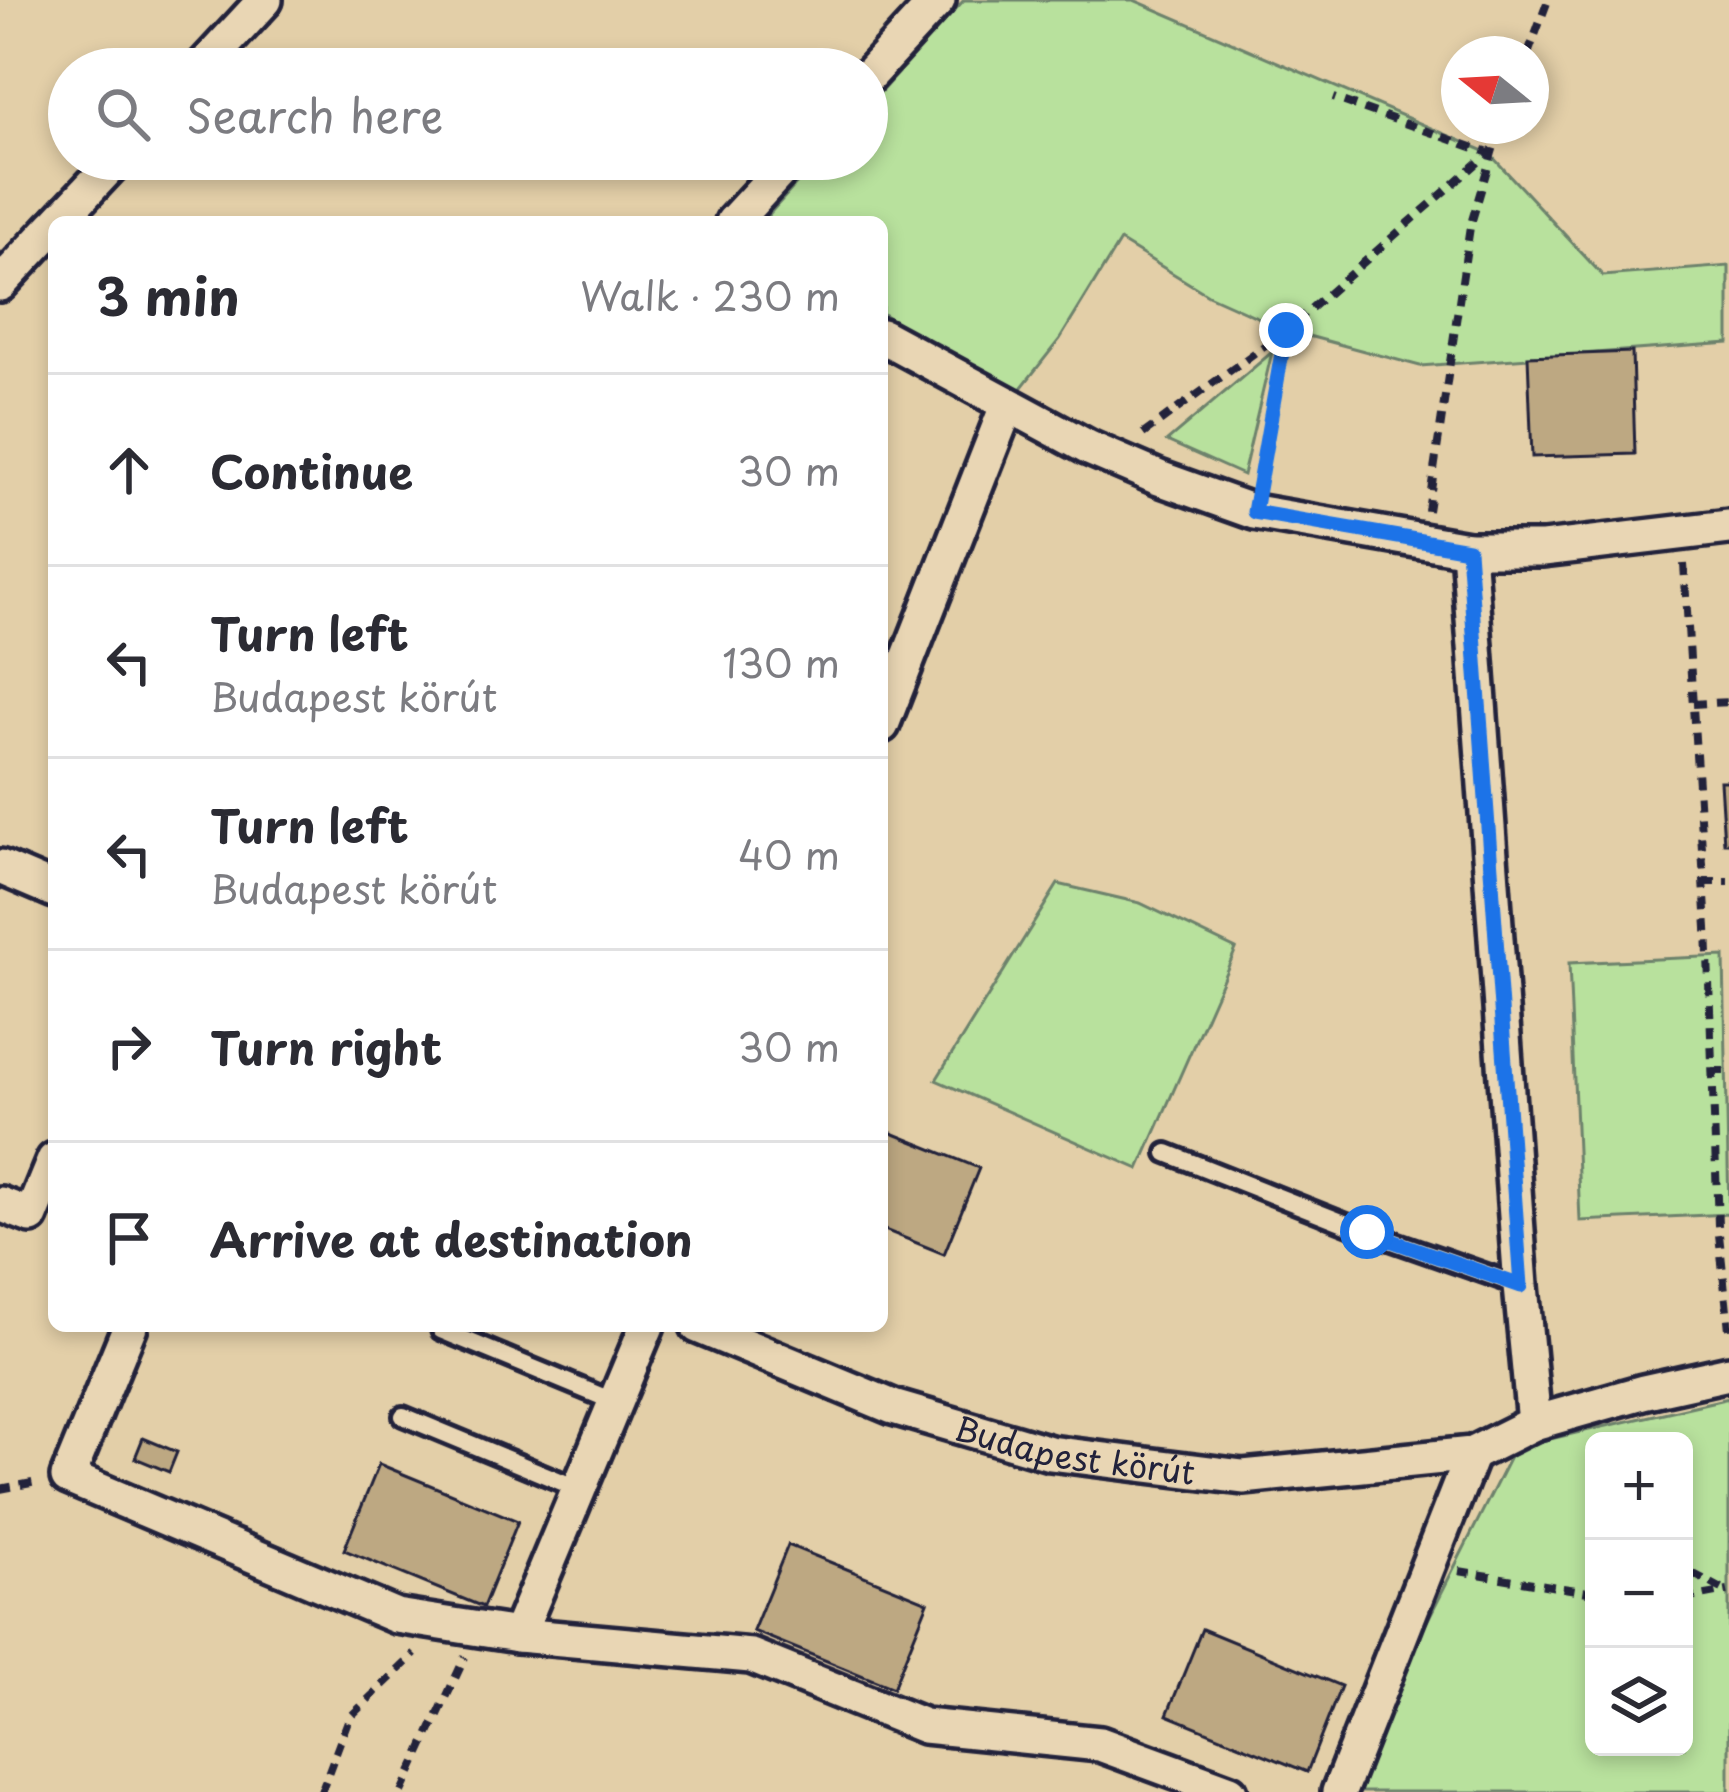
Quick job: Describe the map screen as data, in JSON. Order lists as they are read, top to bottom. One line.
{"streets":{"street":["Budapest körút"]},"north":"left","page":{"search":"Search here","heading":["3 min","Walk · 230 m"],"list":[["Continue","30 m"],["Turn left","Budapest körút","130 m"],["Turn left","Budapest körút","40 m"],["Turn right","30 m"],"Arrive at destination"],"map_buttons":["+","−"]}}
